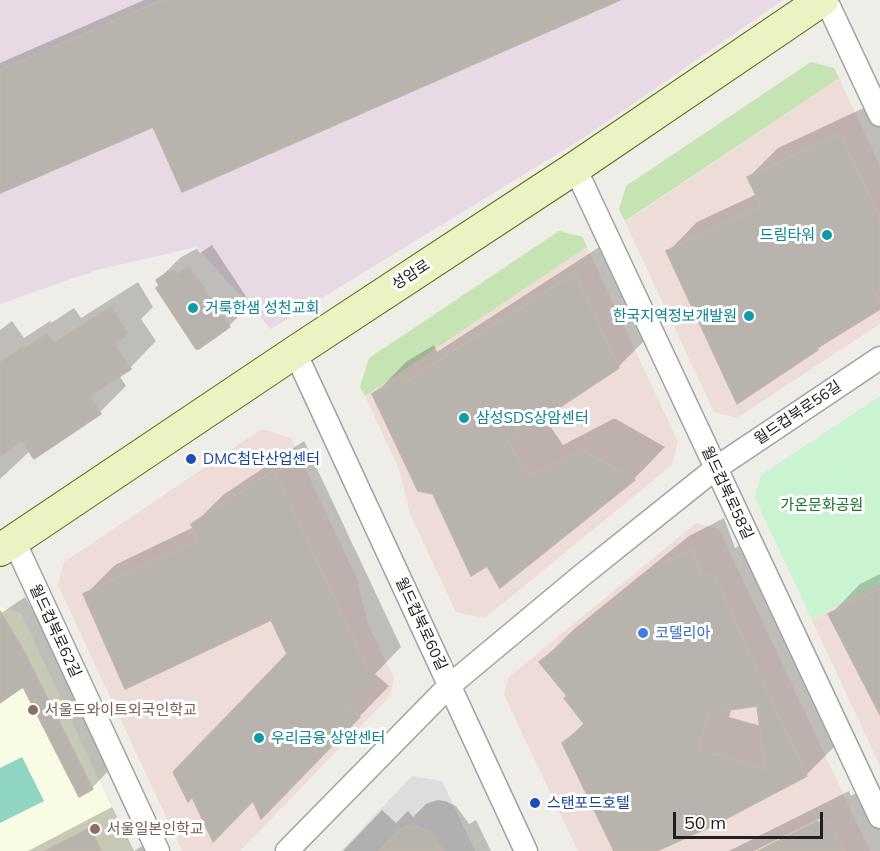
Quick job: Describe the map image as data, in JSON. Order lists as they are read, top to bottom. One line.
{"streets":{"main road":["성암로"],"street":["월드컵북로56길","월드컵북로58길","월드컵북로60길","월드컵북로62길"]},"crossings":[["성암로","월드컵북로58길"],["성암로","월드컵북로60길"],["성암로","월드컵북로62길"],["월드컵북로56길","월드컵북로58길"],["월드컵북로56길","월드컵북로60길"]],"parks":["가온문화공원"],"places":["드림타워","거룩한샘 성천교회","한국지역정보개발원","삼성SDS상암센터","DMC첨단산업센터","코델리아","서울드와이트외국인학교","우리금융 상암센터","스탠포드호텔","서울일본인학교"],"scale_bar":"50 m"}
